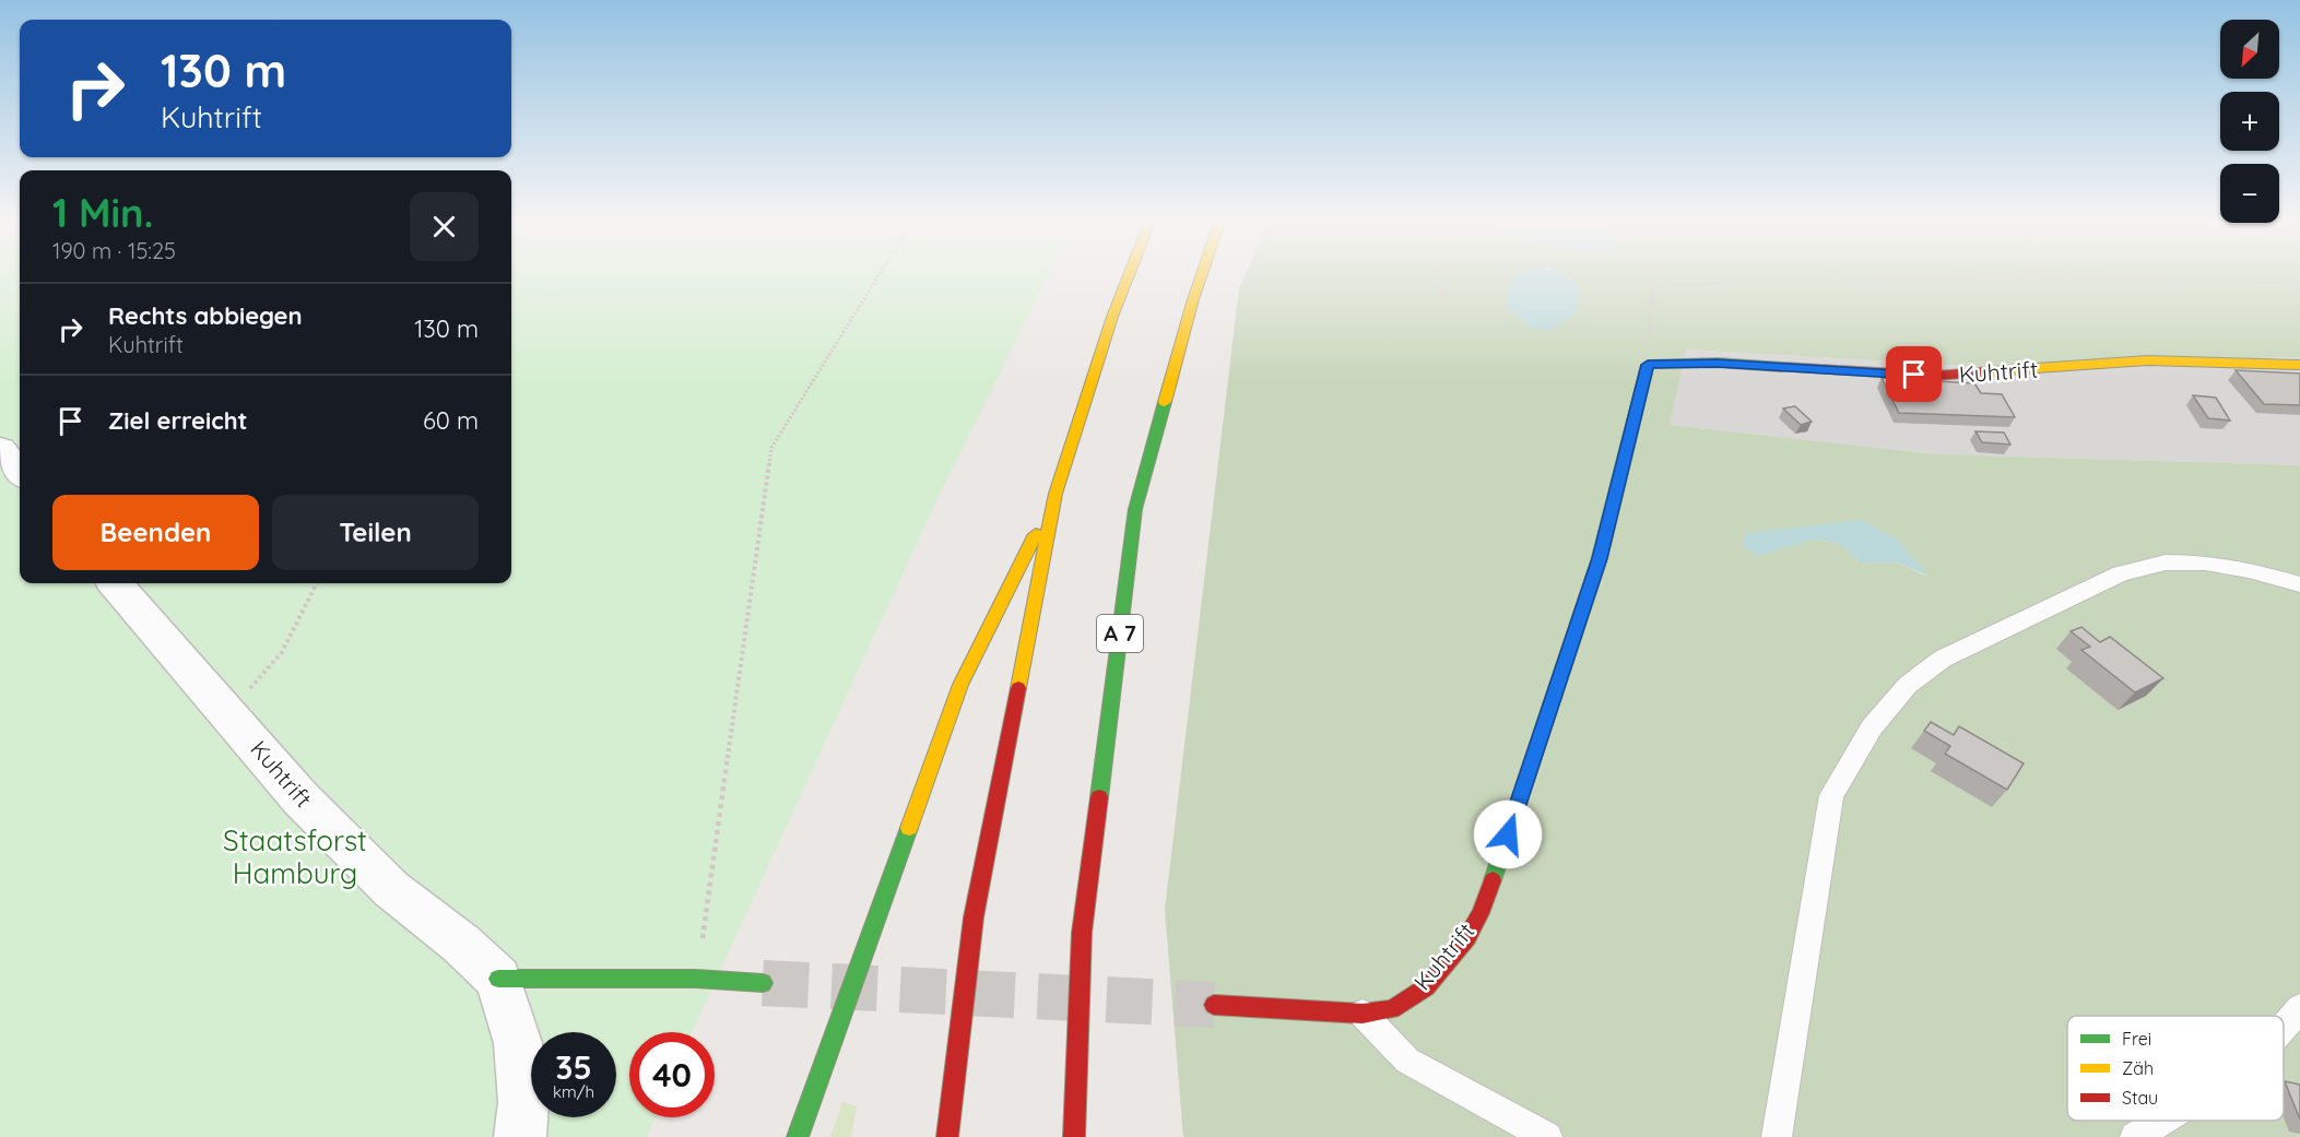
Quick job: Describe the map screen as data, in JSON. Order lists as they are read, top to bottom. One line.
{"streets":{"main road":["Kuhtrift","A 7"]},"parks":["Staatsforst Hamburg"],"legend":["Frei","Zäh","Stau"],"north":"bottom left","page":{"map_buttons":["+","−"],"turn":["130 m","Kuhtrift"],"heading":["1 Min.","190 m · 15:25"],"list":[{"name":"Rechts abbiegen","note":"Kuhtrift","value":"130 m"},{"name":"Ziel erreicht","value":"60 m"}],"buttons":["Beenden","Teilen"],"speed":"35 km/h","limit":"40"}}
